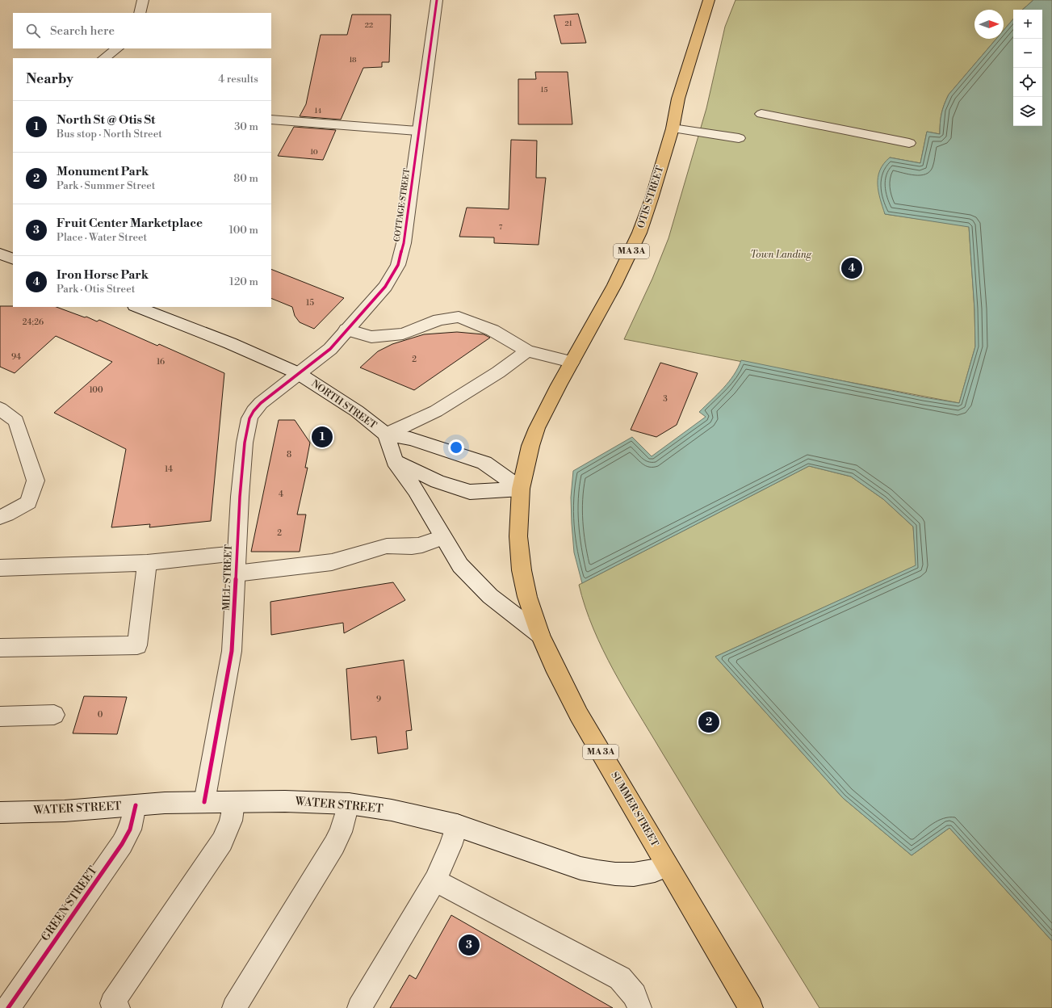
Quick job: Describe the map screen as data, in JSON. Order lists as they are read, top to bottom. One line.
{"streets":{"main road":["OTIS STREET","COTTAGE STREET","MA 3A","NORTH STREET","MILL STREET","WATER STREET","SUMMER STREET","GREEN STREET"]},"crossings":[["OTIS STREET","SUMMER STREET"],["COTTAGE STREET","NORTH STREET"],["COTTAGE STREET","MILL STREET"],["NORTH STREET","MILL STREET"],["NORTH STREET","SUMMER STREET"],["MILL STREET","WATER STREET"],["WATER STREET","SUMMER STREET"],["WATER STREET","GREEN STREET"]],"parks":["Town Landing"],"house_numbers":["21","22","18","15","14","10","7","15","24;26","94","2","16","100","3","8","14","4","2","9","0"],"north":"right","page":{"map_buttons":["+","−"],"search":"Search here","heading":["Nearby","4 results"],"list":[{"mark":"1","name":"North St @ Otis St","note":"Bus stop · North Street","value":"30 m"},{"mark":"2","name":"Monument Park","note":"Park · Summer Street","value":"80 m"},{"mark":"3","name":"Fruit Center Marketplace","note":"Place · Water Street","value":"100 m"},{"mark":"4","name":"Iron Horse Park","note":"Park · Otis Street","value":"120 m"}],"pins":["4","1","2","3"]}}
